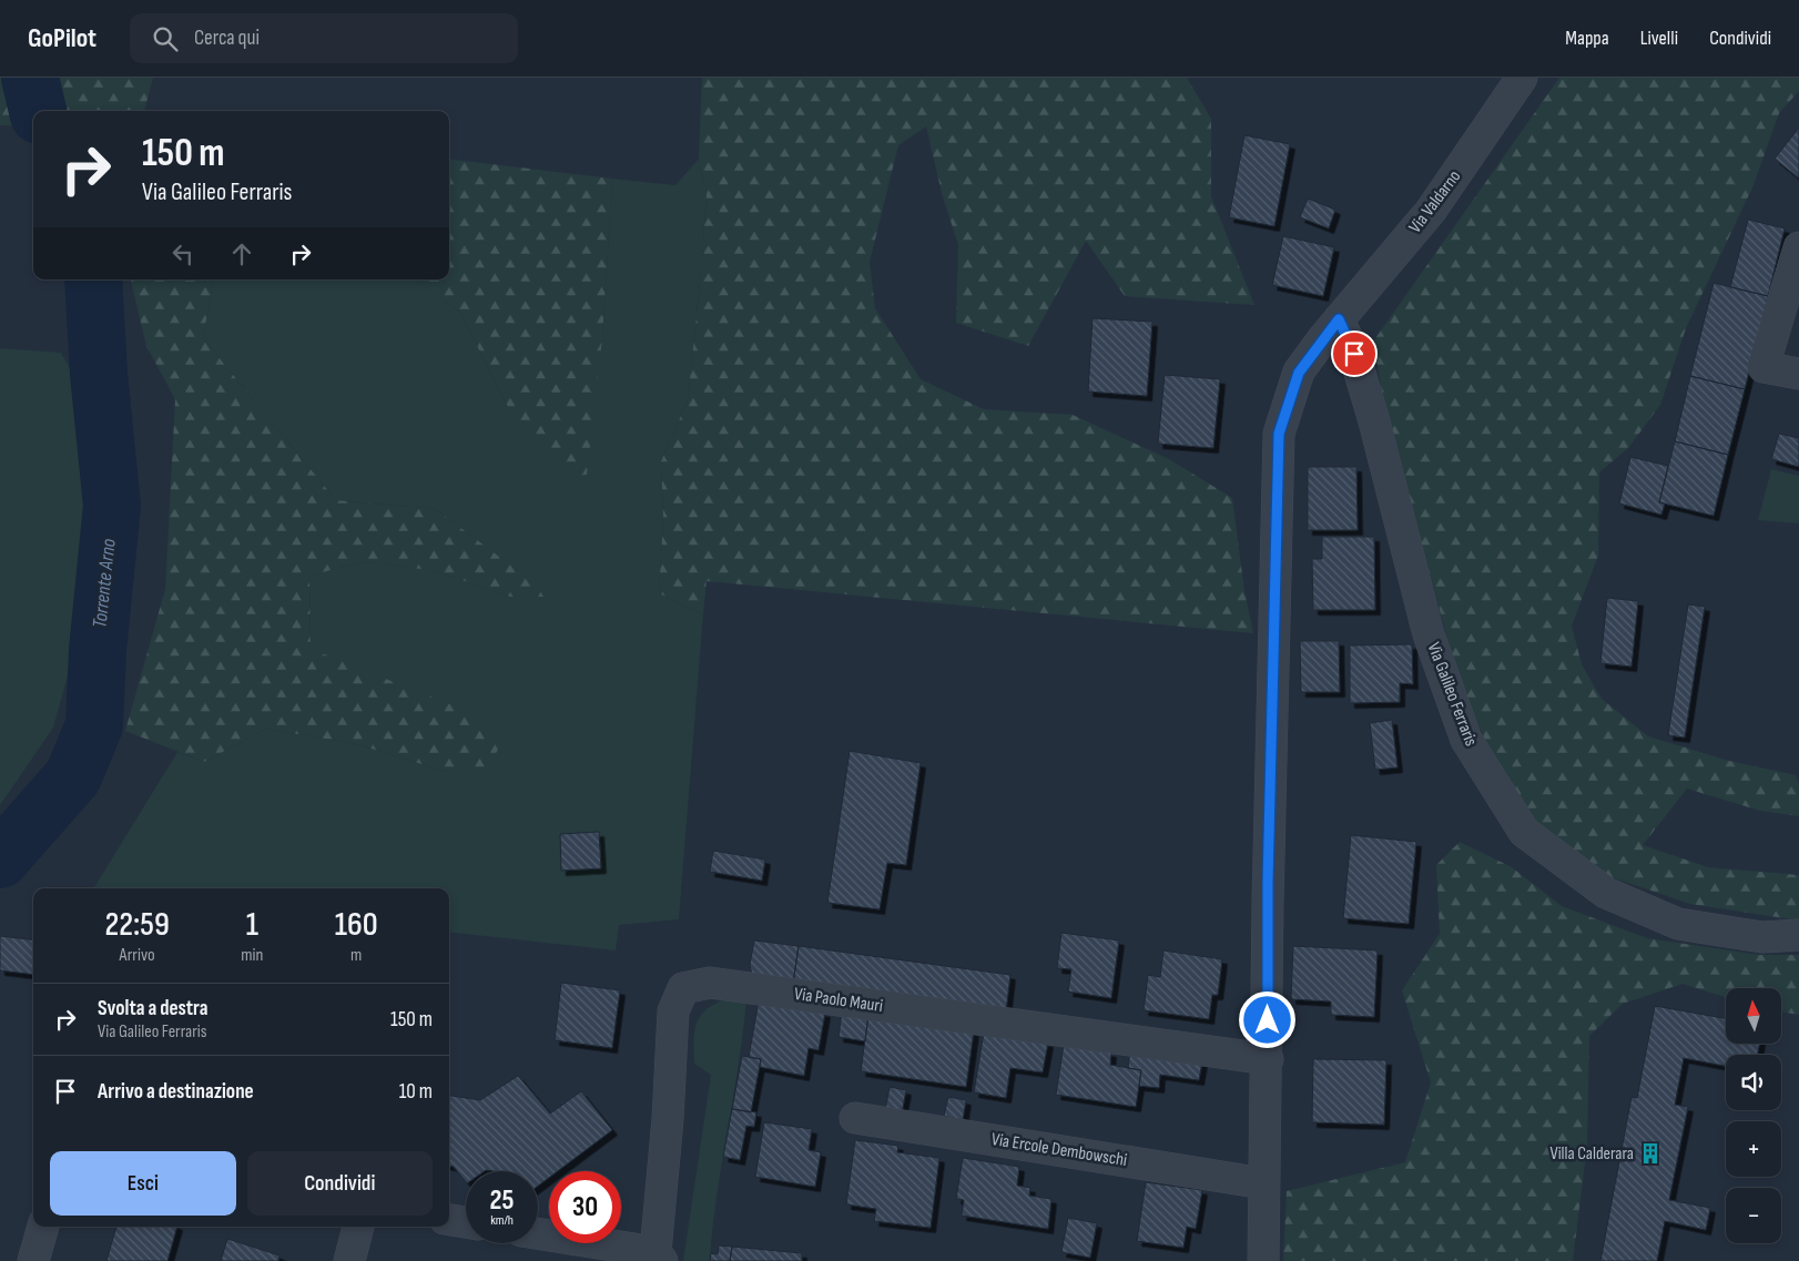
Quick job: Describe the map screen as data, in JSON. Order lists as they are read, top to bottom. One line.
{"streets":{"street":["Via Valdarno","Via Galileo Ferraris","Via Paolo Mauri","Via Ercole Dembowschi"]},"crossings":[["Via Valdarno","Via Galileo Ferraris"]],"water":["Torrente Arno"],"places":{"building":["Villa Calderara"]},"north":"top","page":{"header":"GoPilot","search":"Cerca qui","nav":["Mappa","Livelli","Condividi"],"turn":["150 m","Via Galileo Ferraris"],"eta":["22:59","Arrivo","1","min","160","m"],"list":[{"name":"Svolta a destra","note":"Via Galileo Ferraris","value":"150 m"},{"name":"Arrivo a destinazione","value":"10 m"}],"map_buttons":["+","−"],"buttons":["Esci","Condividi"],"speed":"25 km/h","limit":"30"}}
